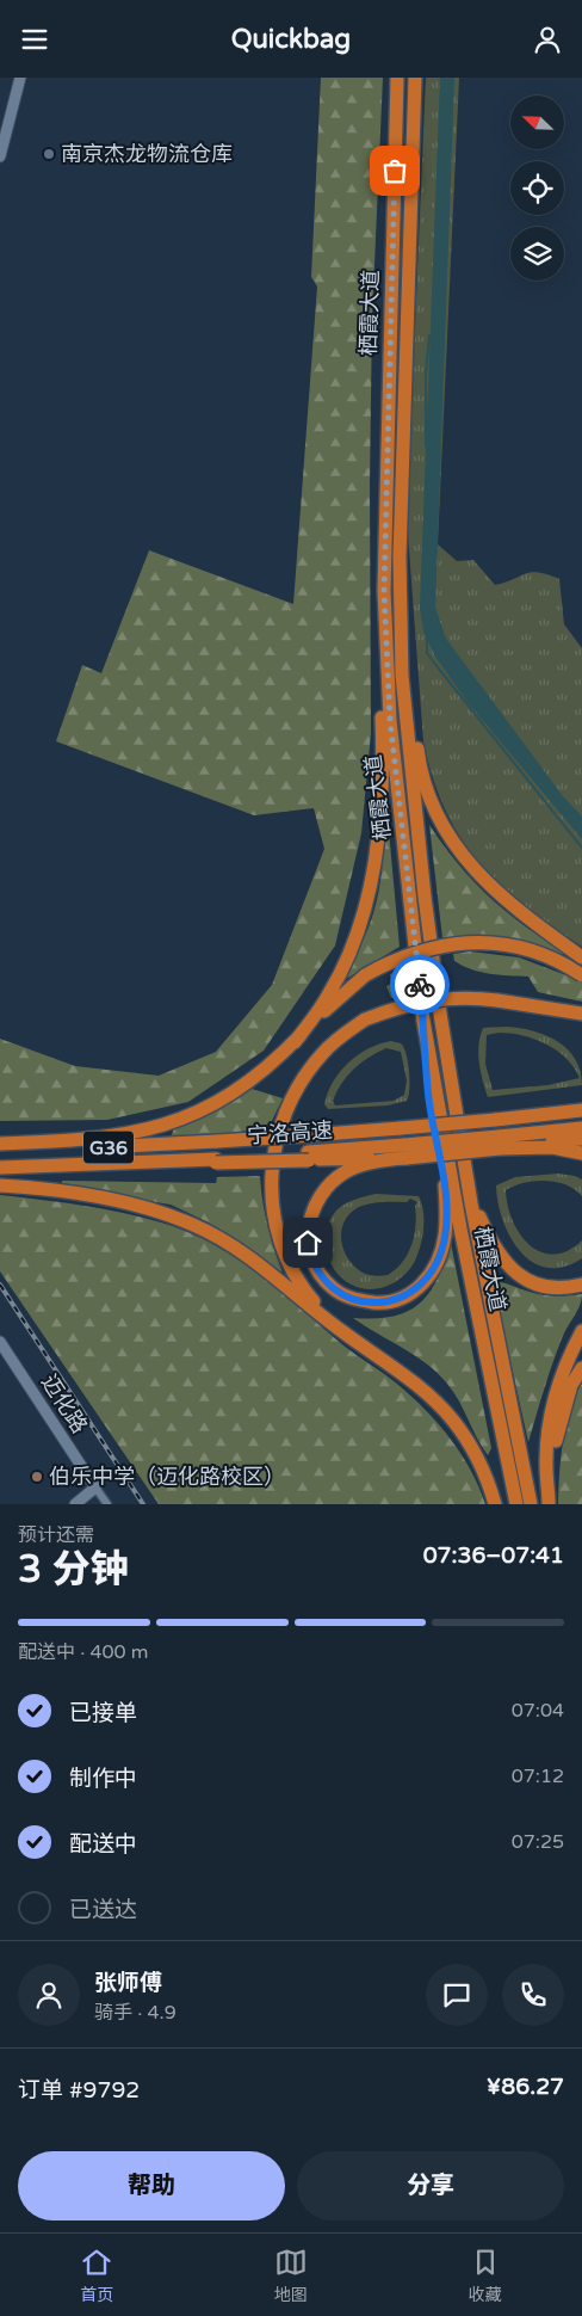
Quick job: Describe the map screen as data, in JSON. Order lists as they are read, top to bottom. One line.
{"streets":{"highway":["栖霞大道","宁洛高速","G36"],"street":["迈化路"]},"places":["南京杰龙物流仓库","伯乐中学（迈化路校区）"],"north":"top left","page":{"header":"Quickbag","heading":["3 分钟","预计还需","07:36–07:41"],"panel":["张师傅","骑手 · 4.9","订单 #9792","¥86.27"],"bar":"配送中 · 400 m","list":[["已接单","07:04"],["制作中","07:12"],["配送中","07:25"],"已送达"],"buttons":["帮助","分享"],"tabs":["首页","地图","收藏"]}}
